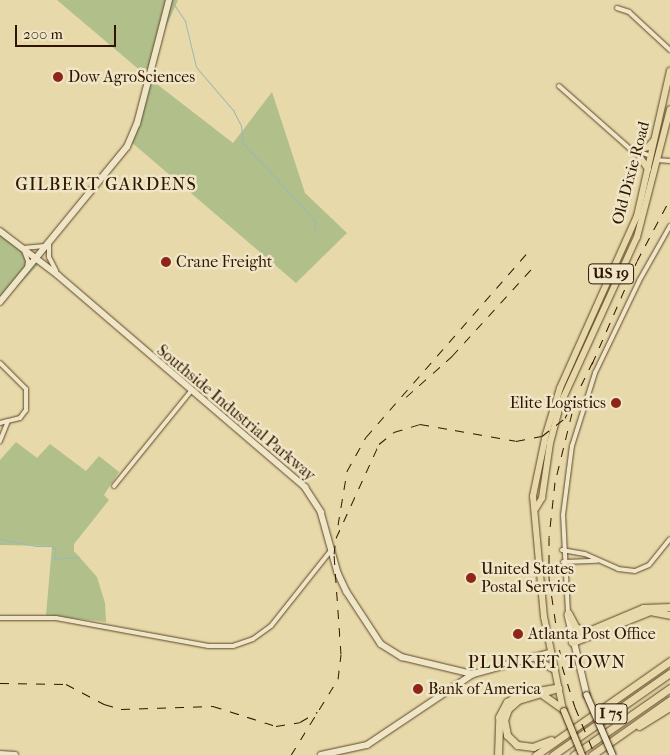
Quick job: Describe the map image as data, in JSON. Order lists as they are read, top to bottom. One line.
{"streets":{"highway":["I 75"],"main road":["Old Dixie Road","US 19"],"street":["Southside Industrial Parkway"]},"crossings":[["Old Dixie Road","US 19"]],"districts":["GILBERT GARDENS","PLUNKET TOWN"],"places":["Dow AgroSciences","Crane Freight","Elite Logistics","United States Postal Service","Atlanta Post Office","Bank of America"],"scale_bar":"200 m"}
